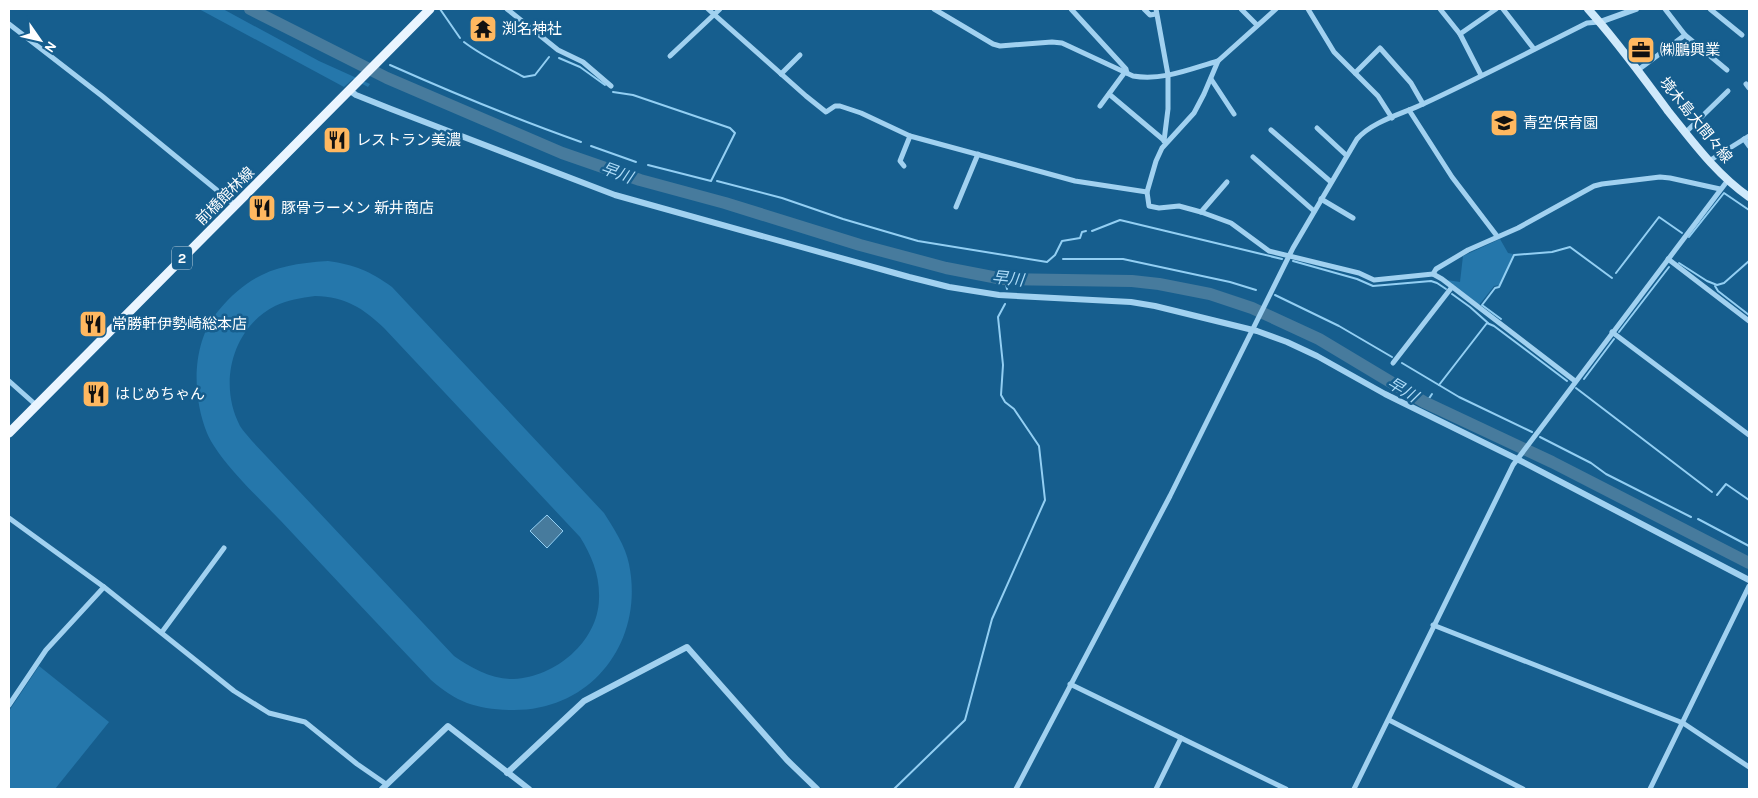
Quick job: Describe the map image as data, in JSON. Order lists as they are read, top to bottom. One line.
{"streets":{"main road":["境木島大間々線","前橋館林線","2"]},"crossings":[["前橋館林線","2"]],"water":["早川"],"places":{"temple":["渕名神社"],"office":["㈱鵬興業"],"school or university":["青空保育園"],"restaurant":["レストラン美濃","豚骨ラーメン 新井商店","常勝軒伊勢崎総本店","はじめちゃん"]},"north":"bottom right"}
